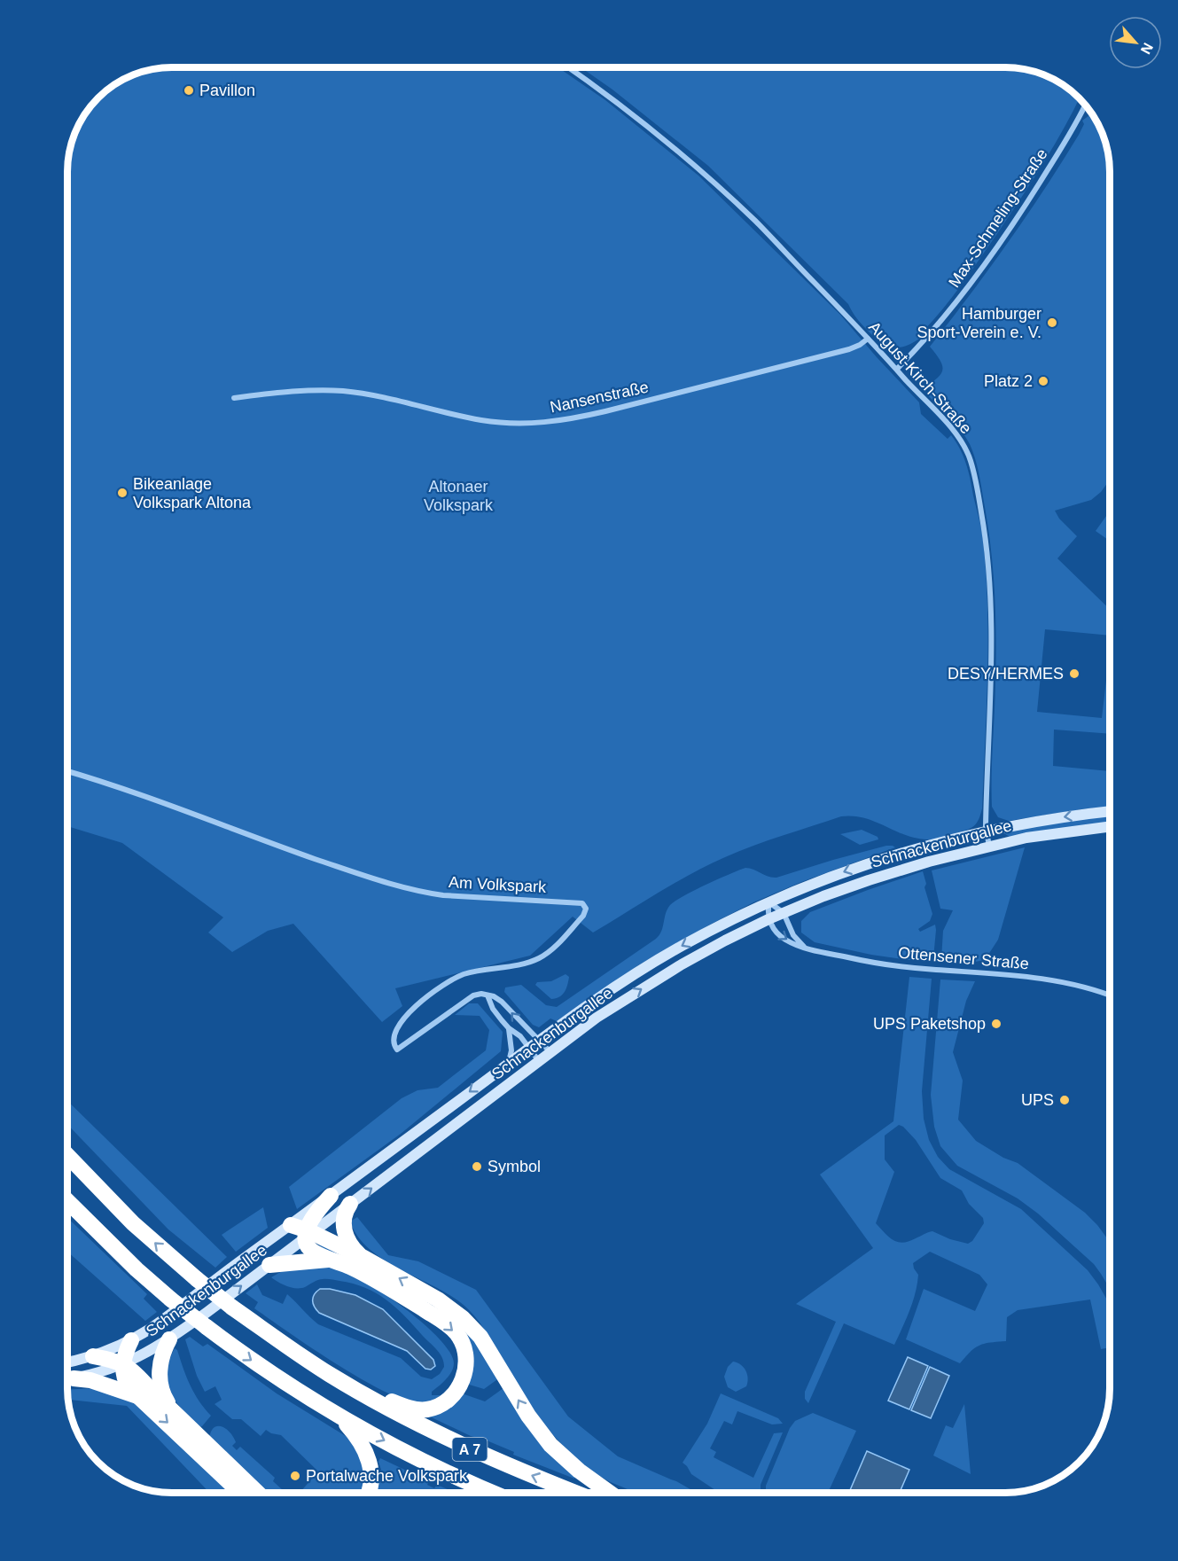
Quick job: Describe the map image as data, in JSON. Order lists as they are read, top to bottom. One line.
{"streets":{"highway":["A 7"],"main road":["Schnackenburgallee"],"street":["Max-Schmeling-Straße","August-Kirch-Straße","Nansenstraße","Am Volkspark","Ottensener Straße"]},"crossings":[["Max-Schmeling-Straße","August-Kirch-Straße"],["August-Kirch-Straße","Nansenstraße"],["August-Kirch-Straße","Schnackenburgallee"],["Schnackenburgallee","Ottensener Straße"]],"parks":["Altonaer Volkspark"],"places":["Pavillon","Hamburger Sport-Verein e. V.","Platz 2","Bikeanlage Volkspark Altona","DESY/HERMES","UPS Paketshop","UPS","Symbol","Portalwache Volkspark"],"north":"bottom right"}
